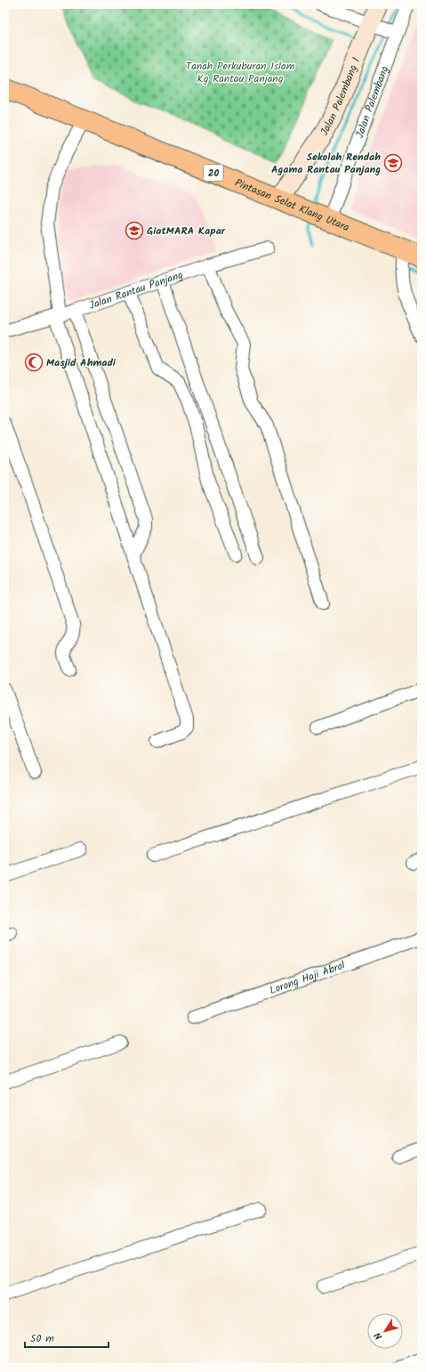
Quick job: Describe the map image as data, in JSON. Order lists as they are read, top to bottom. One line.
{"streets":{"highway":["20","Pintasan Selat Klang Utara"],"street":["Jalan Palembang 1","Jalan Palembang","Jalan Rantau Panjang","Lorong Haji Abrol"]},"crossings":[["Jalan Palembang 1","Pintasan Selat Klang Utara"],["Jalan Palembang","Pintasan Selat Klang Utara"]],"parks":["Tanah Perkuburan Islam Kg Rantau Panjang"],"places":{"school or university":["Sekolah Rendah Agama Rantau Panjang","GiatMARA Kapar"],"mosque":["Masjid Ahmadi"]},"scale_bar":"50 m","north":"bottom left"}
